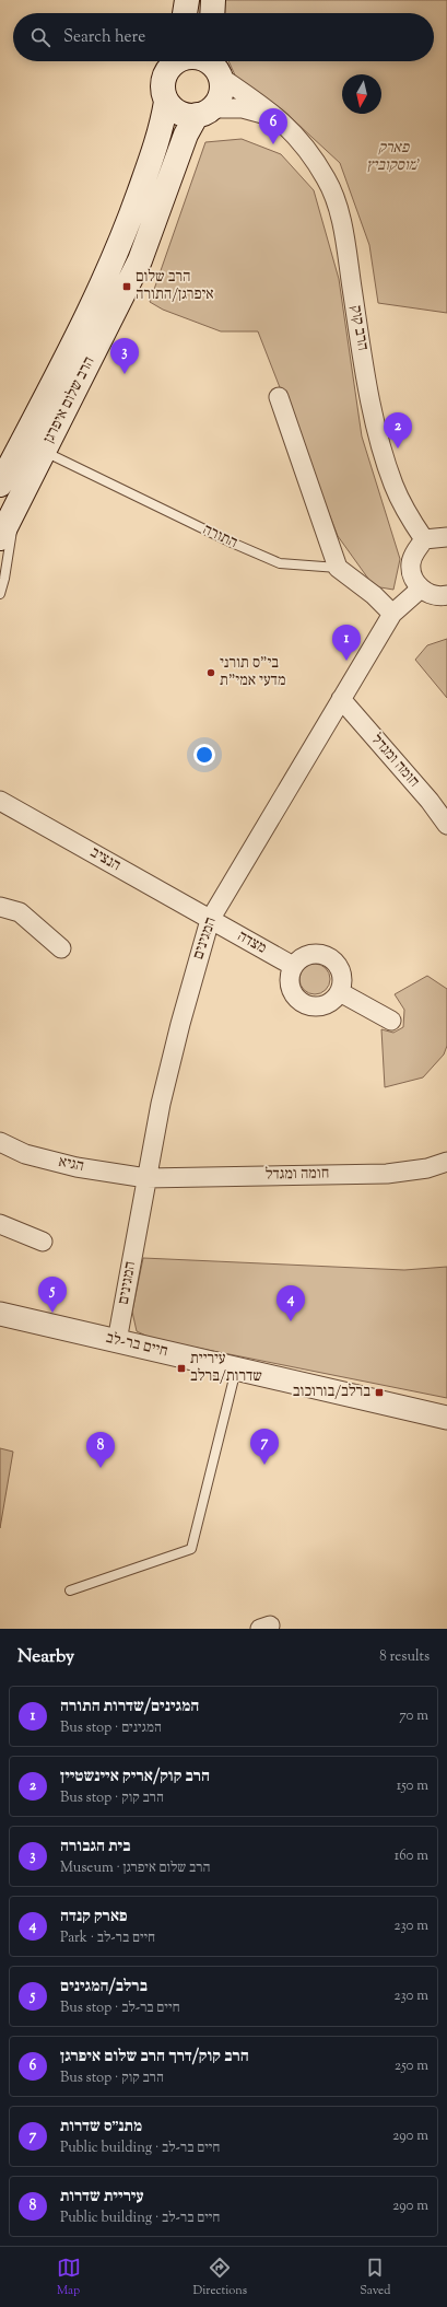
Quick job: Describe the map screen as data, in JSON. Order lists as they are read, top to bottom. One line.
{"streets":{"main road":["הרב שלום איפרגן"],"street":["הרב קוק","חומה ומגדל","הנציב","המגינים","מצדה","הגיא","חיים בר-לב"],"lane":["התורה"]},"crossings":[["הרב קוק","הרב שלום איפרגן"],["הרב שלום איפרגן","התורה"],["חומה ומגדל","המגינים"],["חומה ומגדל","הגיא"],["הנציב","המגינים"],["הנציב","מצדה"],["המגינים","מצדה"],["המגינים","הגיא"],["המגינים","חיים בר-לב"]],"parks":["פארק מוסקוביץ'"],"places":{"transit":["הרב שלום איפרגן/התורה","עיריית שדרות/ברלב","ברלב/בורוכוב"],"other":["בי\"ס תורני מדעי אמי\"ת"]},"north":"bottom","page":{"search":"Search here","pins":["6","3","2","1","5","4","7","8"],"heading":["Nearby","8 results"],"list":[{"mark":"1","name":"המגינים/שדרות התורה","note":"Bus stop · המגינים","value":"70 m"},{"mark":"2","name":"הרב קוק/אריק איינשטיין","note":"Bus stop · הרב קוק","value":"150 m"},{"mark":"3","name":"בית הגבורה","note":"Museum · הרב שלום איפרגן","value":"160 m"},{"mark":"4","name":"פארק קנדה","note":"Park · חיים בר-לב","value":"230 m"},{"mark":"5","name":"ברלב/המגינים","note":"Bus stop · חיים בר-לב","value":"230 m"},{"mark":"6","name":"הרב קוק/דרך הרב שלום איפרגן","note":"Bus stop · הרב קוק","value":"250 m"},{"mark":"7","name":"מתנ״ס שדרות","note":"Public building · חיים בר-לב","value":"290 m"},{"mark":"8","name":"עיריית שדרות","note":"Public building · חיים בר-לב","value":"290 m"}],"nav":["Map","Directions","Saved"]}}
